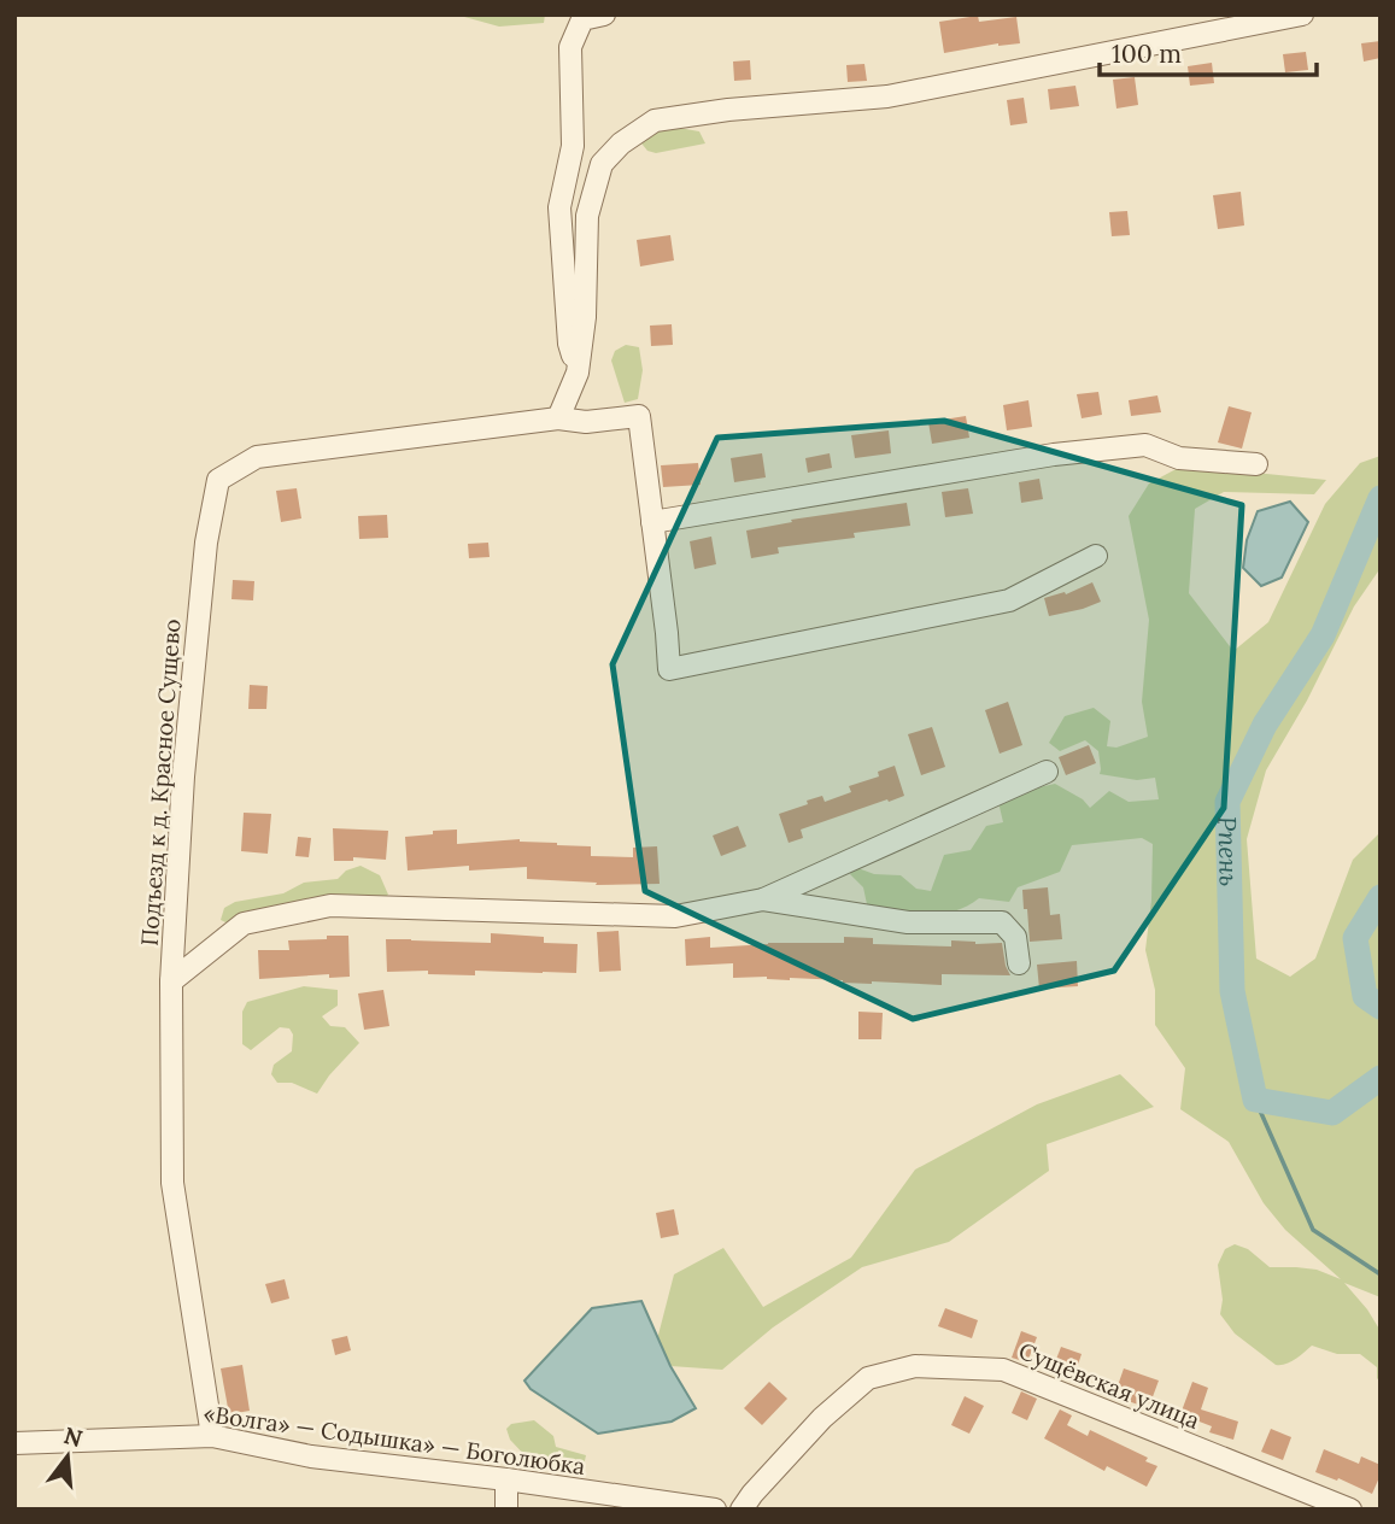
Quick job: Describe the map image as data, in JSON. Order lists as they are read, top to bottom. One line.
{"streets":{"street":["Подъезд к д. Красное Сущево","Сущёвская улица","«Волга» — Содышка» — Боголюбка"]},"crossings":[["Подъезд к д. Красное Сущево","«Волга» — Содышка» — Боголюбка"]],"water":["Рпень"],"scale_bar":"100 m","north":"top"}
